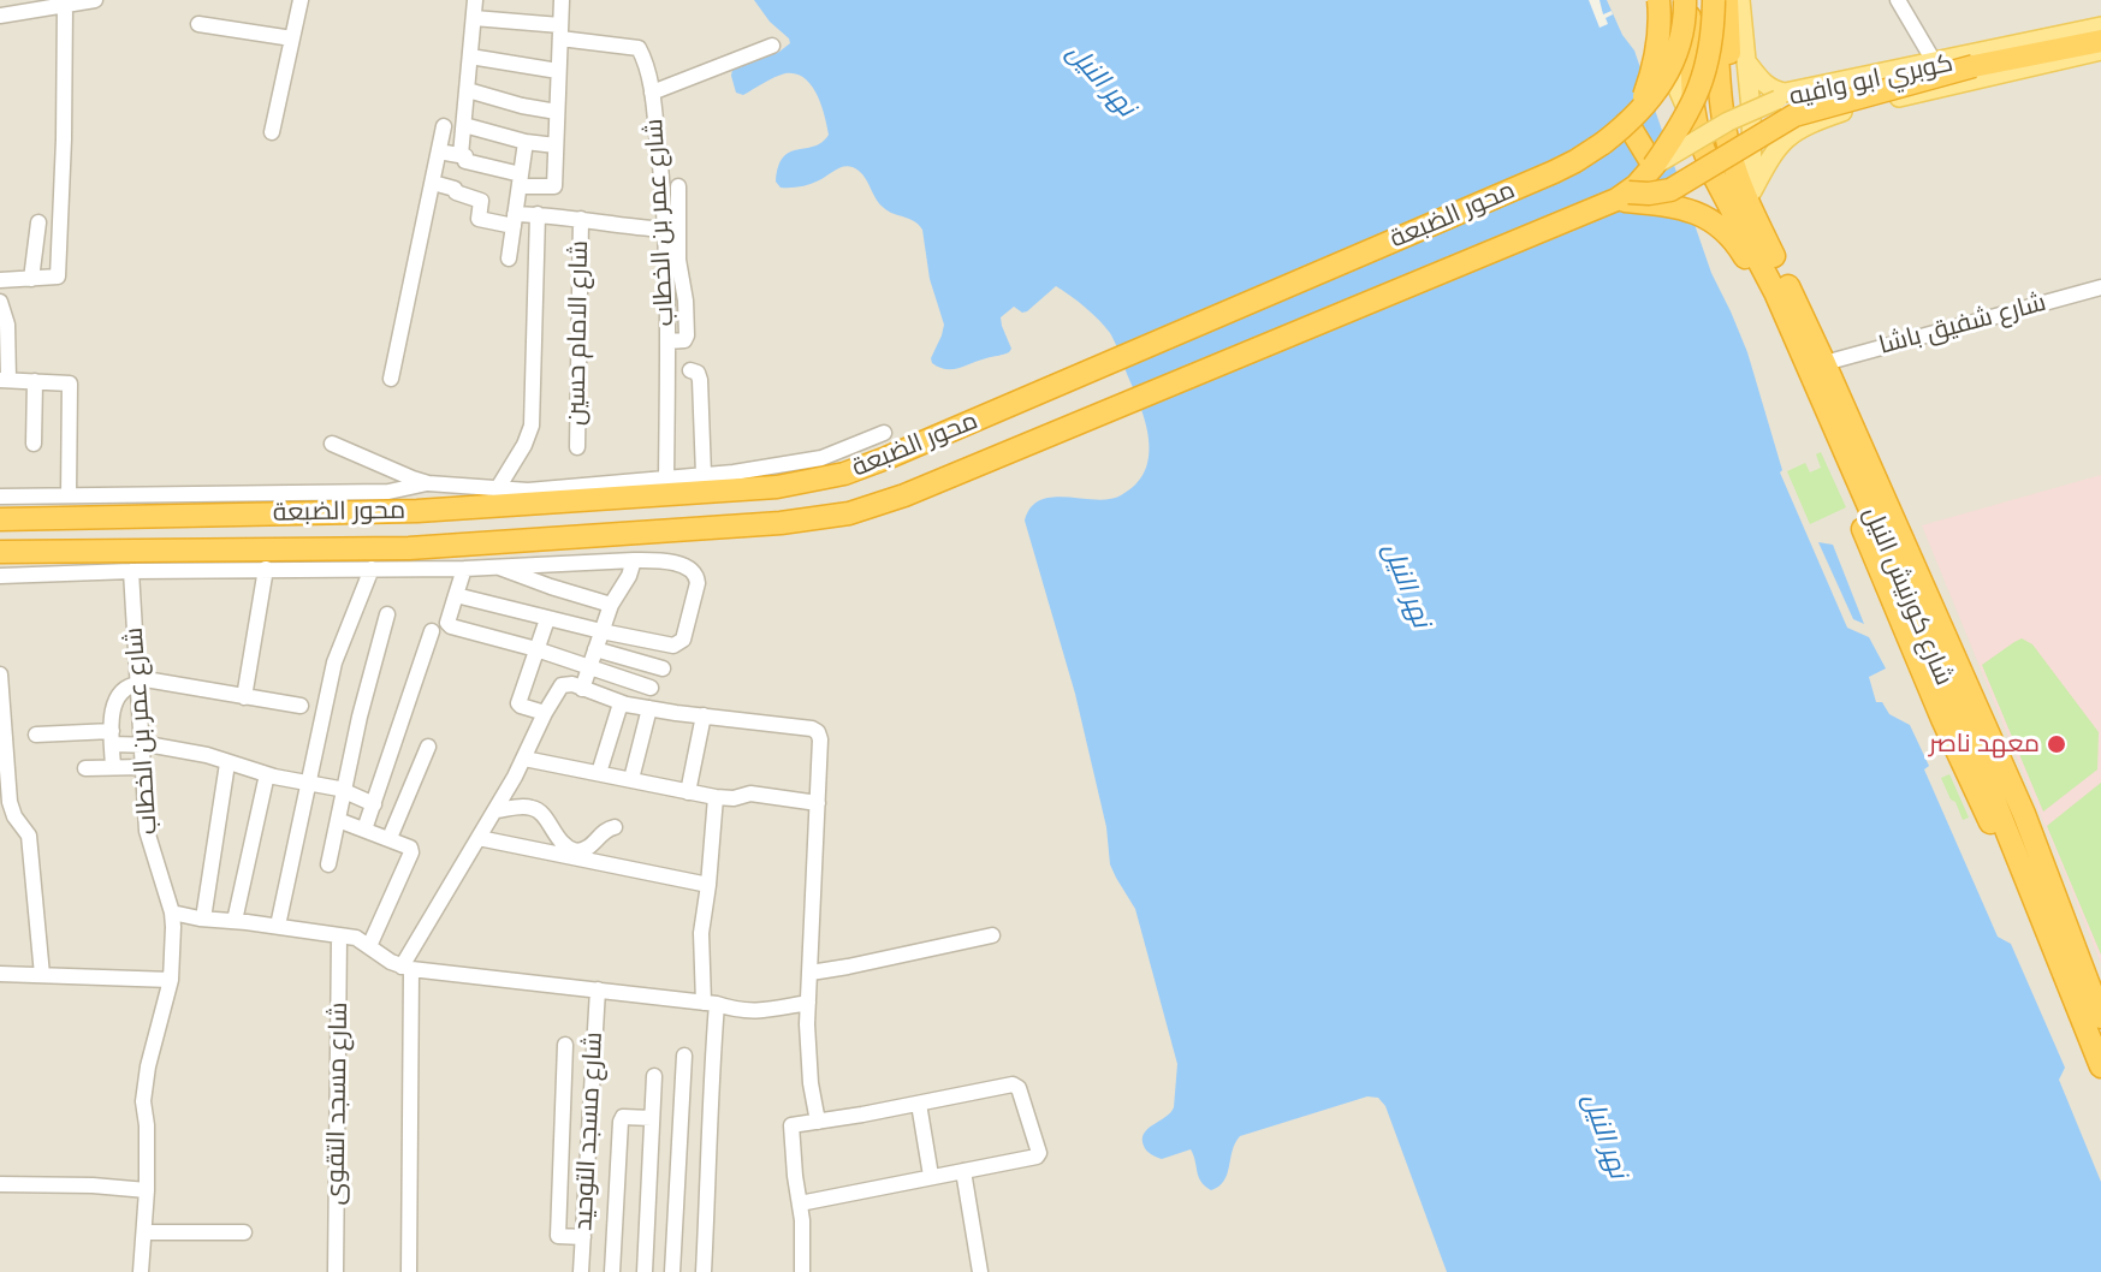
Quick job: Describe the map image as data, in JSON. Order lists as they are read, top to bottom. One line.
{"streets":{"highway":["محور الضبعة","شارع كورنيش النيل"],"main road":["كوبري ابو وافيه"],"street":["شارع عمر بن الخطاب","شارع شفيق باشا","شارع الامام حسين","شارع مسجد التقوى","شارع مسجد التوحيد"]},"crossings":[["محور الضبعة","شارع كورنيش النيل"],["شارع شفيق باشا","شارع كورنيش النيل"]],"water":["نهر النيل"],"places":["معهد ناصر"]}
